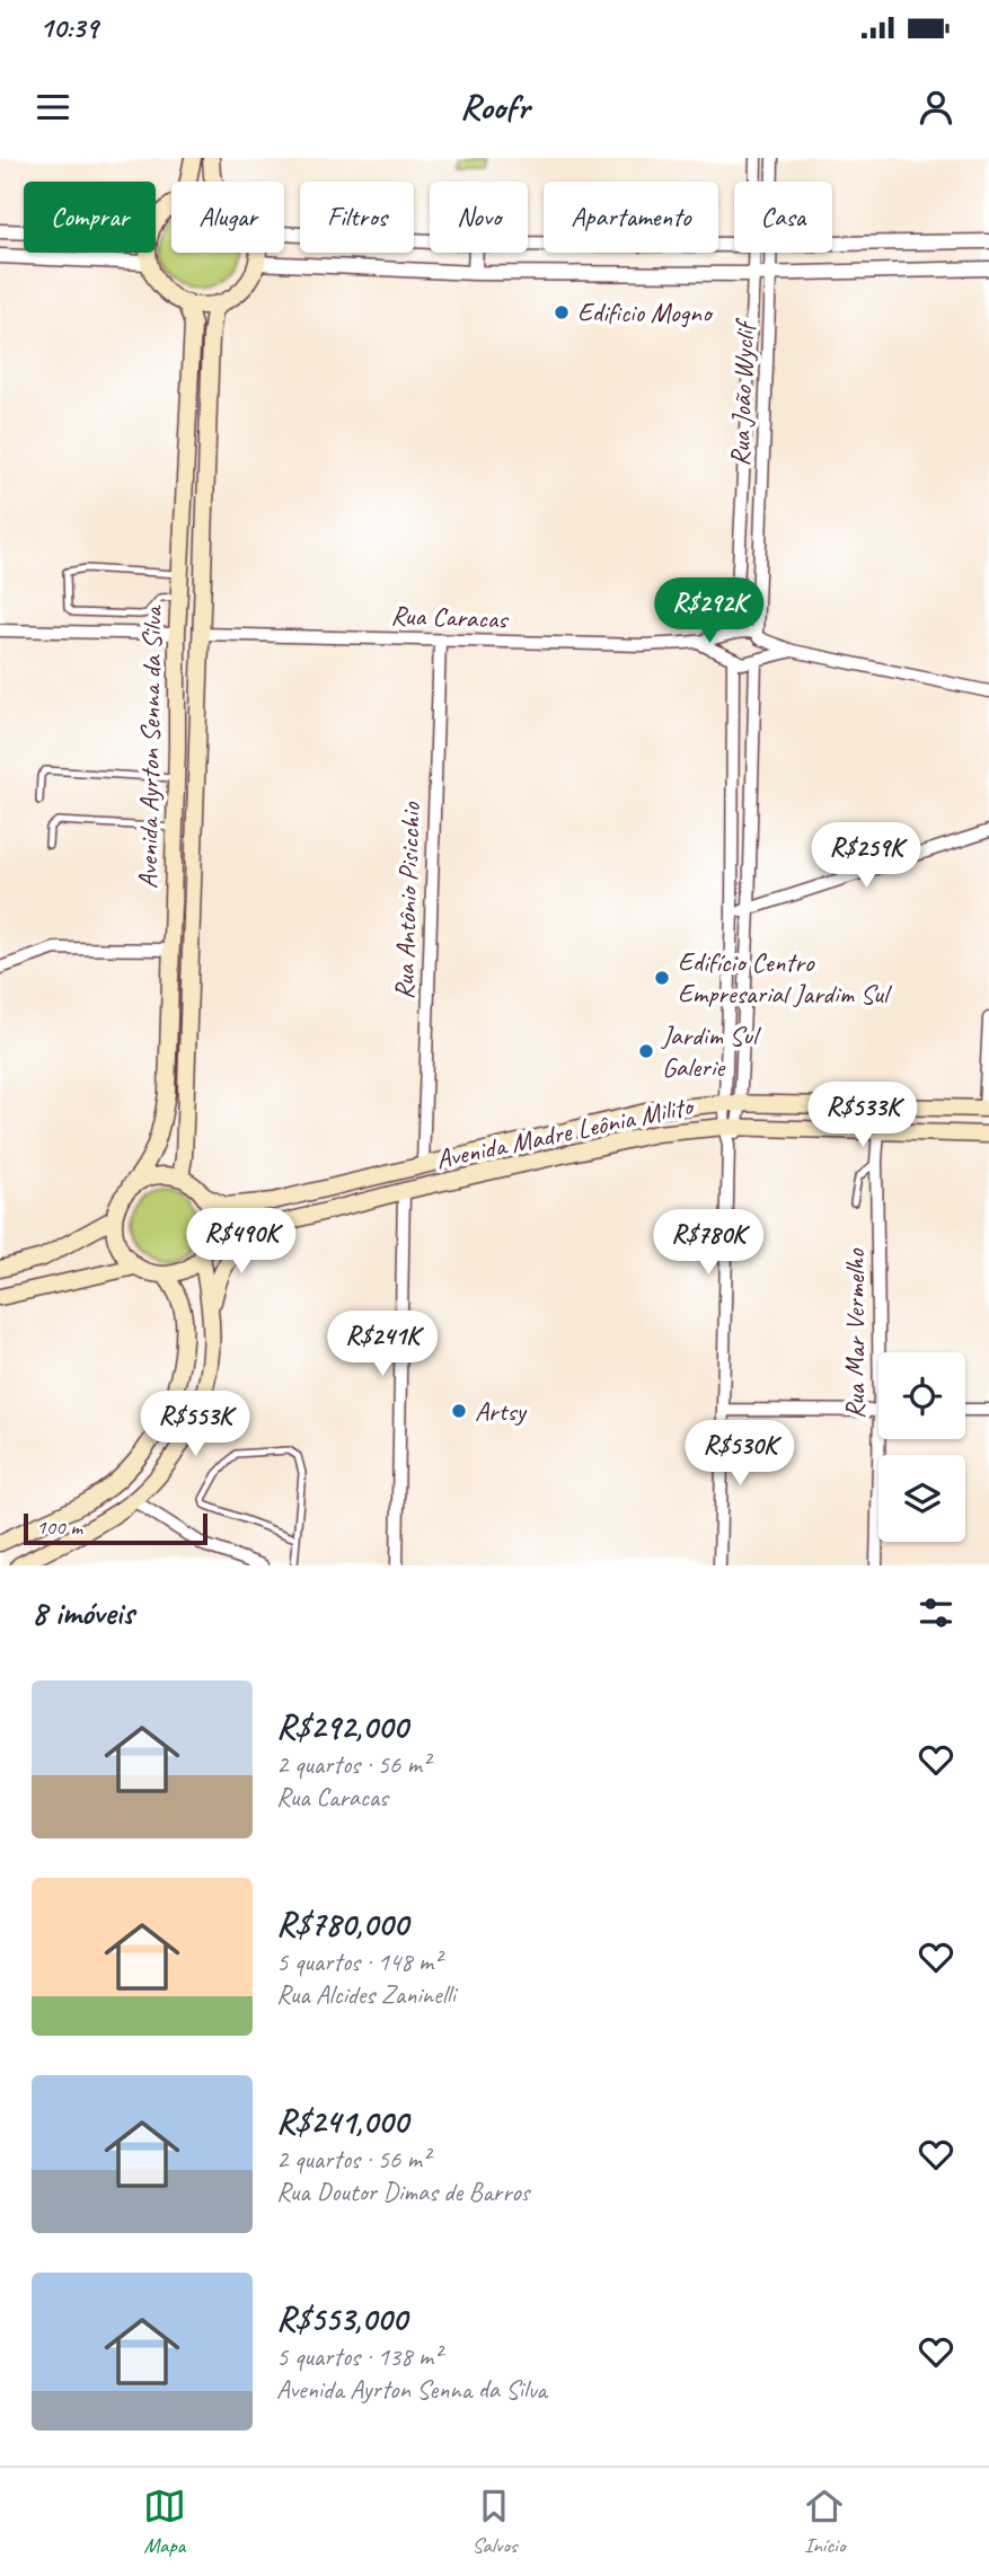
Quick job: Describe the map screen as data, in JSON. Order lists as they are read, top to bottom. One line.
{"streets":{"main road":["Avenida Ayrton Senna da Silva","Avenida Madre Leônia Milito"],"street":["Rua João Wyclif","Rua Caracas","Rua Antônio Pisicchio","Rua Mar Vermelho"]},"crossings":[["Rua João Wyclif","Rua Caracas"],["Rua João Wyclif","Avenida Madre Leônia Milito"],["Rua Caracas","Avenida Ayrton Senna da Silva"],["Rua Caracas","Rua Antônio Pisicchio"],["Avenida Ayrton Senna da Silva","Avenida Madre Leônia Milito"],["Rua Antônio Pisicchio","Avenida Madre Leônia Milito"],["Avenida Madre Leônia Milito","Rua Mar Vermelho"]],"places":["Edificio Mogno","Edifício Centro Empresarial Jardim Sul","Jardim Sul Galerie","Artsy"],"scale_bar":"100 m","page":{"status":"10:39","header":"Roofr","chip":["Comprar","Alugar","Filtros","Novo","Apartamento","Casa"],"price":["R$292K","R$259K","R$533K","R$490K","R$780K","R$241K","R$553K","R$530K"],"scale":"100 m","heading":"8 imóveis","list":[{"name":"R$292,000","note":"2 quartos · 56 m² · Rua Caracas"},{"name":"R$780,000","note":"5 quartos · 148 m² · Rua Alcides Zaninelli"},{"name":"R$241,000","note":"2 quartos · 56 m² · Rua Doutor Dimas de Barros"},{"name":"R$553,000","note":"5 quartos · 138 m² · Avenida Ayrton Senna da Silva"}],"tabs":["Mapa","Salvos","Início"]}}
